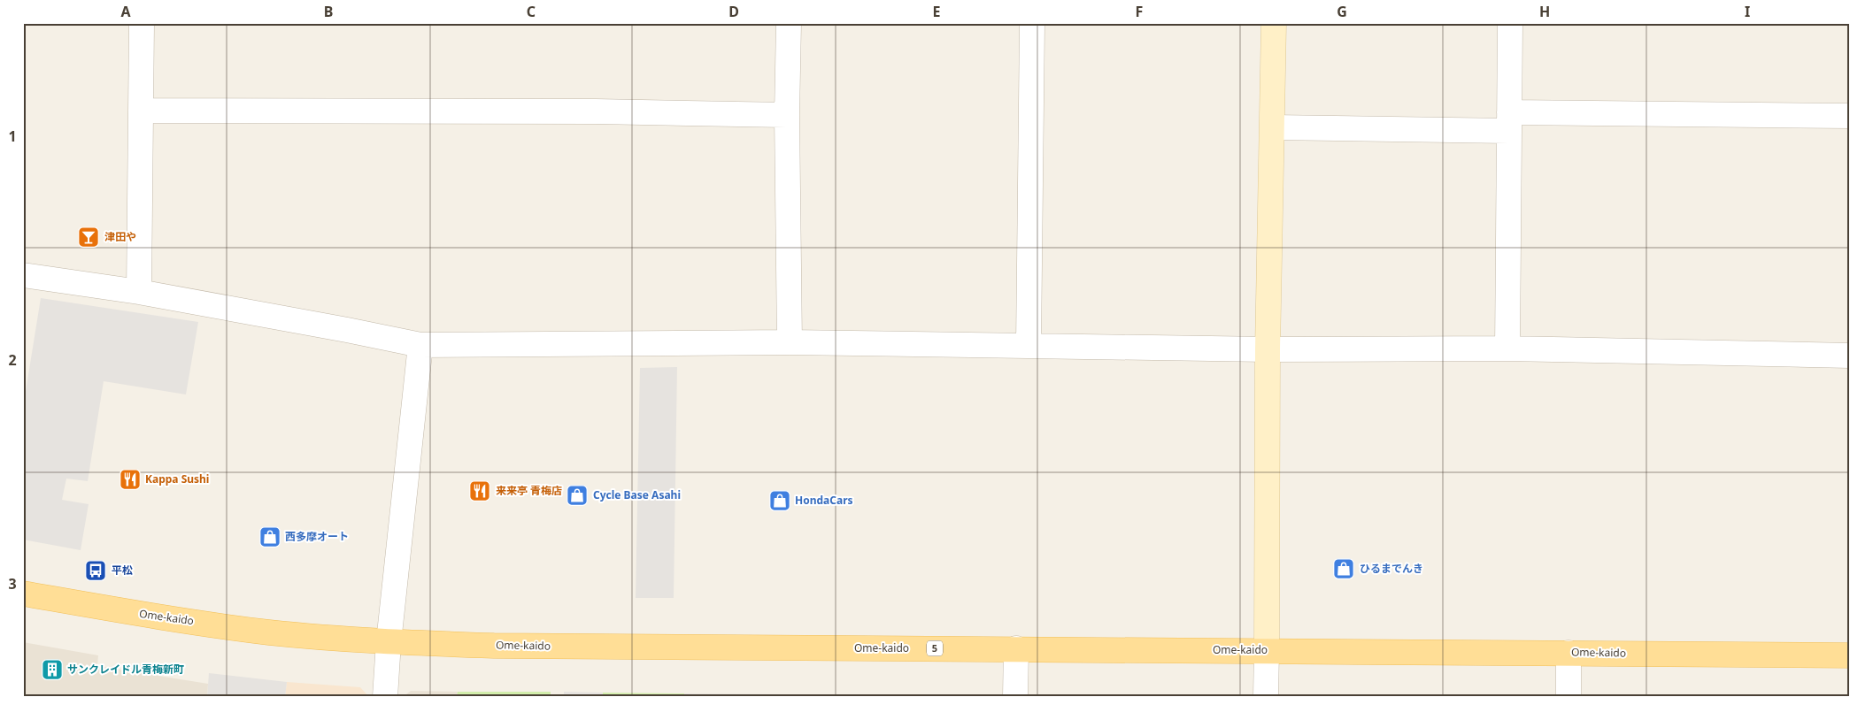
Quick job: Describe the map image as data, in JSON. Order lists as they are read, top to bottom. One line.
{"streets":{"main road":["Ome-kaido","5"]},"places":{"bar":["津田や"],"restaurant":["Kappa Sushi","来来亭 青梅店"],"shop":["Cycle Base Asahi","HondaCars","西多摩オート","ひるまでんき"],"bus stop":["平松"],"building":["サンクレイドル青梅新町"]},"grid":{"columns":["A","B","C","D","E","F","G","H","I"],"rows":["1","2","3"]}}
